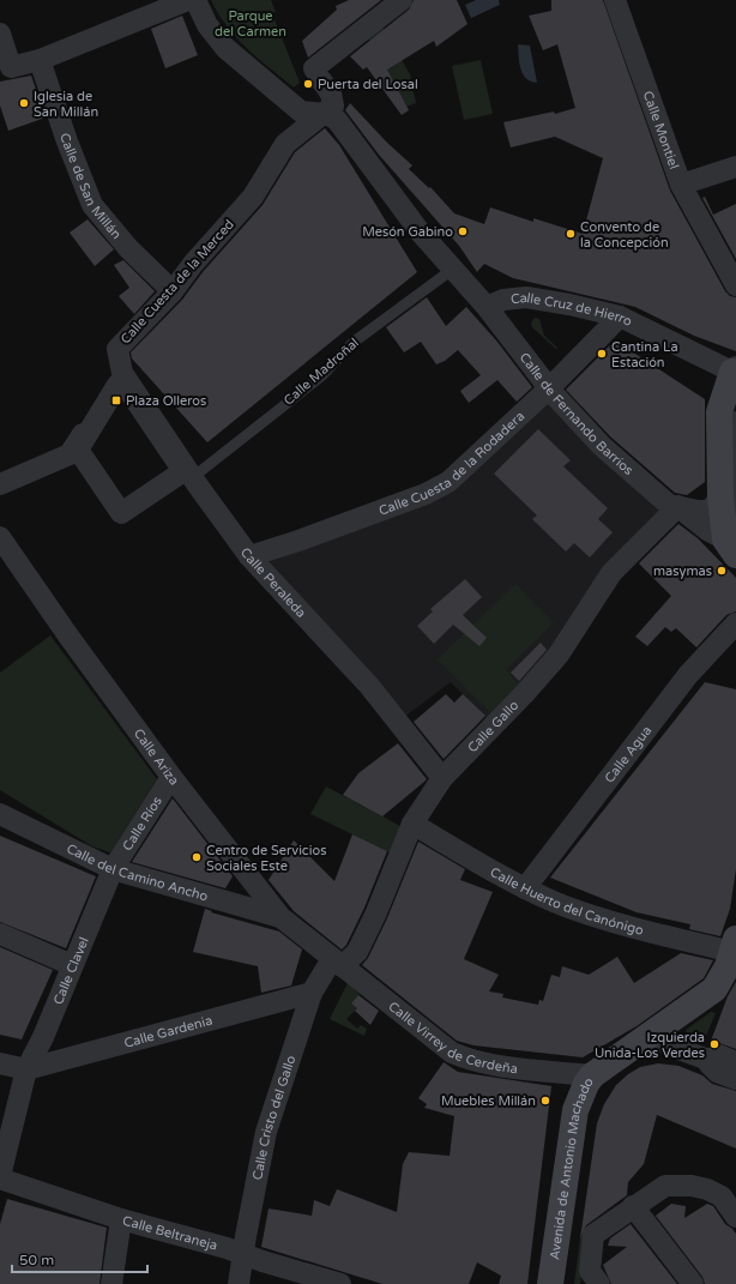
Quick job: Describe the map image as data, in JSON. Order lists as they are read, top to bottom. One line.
{"streets":{"street":["Calle Montiel","Calle de San Millán","Calle Cuesta de la Merced","Calle Cruz de Hierro","Calle de Fernando Barrios","Calle Cuesta de la Rodadera","Calle Peraleda","Calle Gallo","Calle Agua","Calle Ariza","Calle Ríos","Calle del Camino Ancho","Calle Huerto del Canónigo","Calle Clavel","Calle Gardenia","Calle Virrey de Cerdeña","Calle Cristo del Gallo","Avenida de Antonio Machado","Calle Beltraneja"],"lane":["Calle Madroñal"]},"crossings":[["Calle de San Millán","Calle Cuesta de la Merced"],["Calle Cuesta de la Merced","Calle de Fernando Barrios"],["Calle Cuesta de la Merced","Calle Peraleda"],["Calle Cruz de Hierro","Calle de Fernando Barrios"],["Calle Cruz de Hierro","Calle Cuesta de la Rodadera"],["Calle Madroñal","Calle de Fernando Barrios"],["Calle Madroñal","Calle Peraleda"],["Calle de Fernando Barrios","Calle Cuesta de la Rodadera"],["Calle de Fernando Barrios","Calle Gallo"],["Calle Cuesta de la Rodadera","Calle Peraleda"],["Calle Peraleda","Calle Gallo"],["Calle Gallo","Calle Ariza"],["Calle Gallo","Calle Huerto del Canónigo"],["Calle Gallo","Calle Virrey de Cerdeña"],["Calle Gallo","Calle Cristo del Gallo"],["Calle Agua","Calle Huerto del Canónigo"],["Calle Ariza","Calle Ríos"],["Calle Ariza","Calle del Camino Ancho"],["Calle Ariza","Calle Virrey de Cerdeña"],["Calle Ariza","Calle Cristo del Gallo"],["Calle Ríos","Calle del Camino Ancho"],["Calle Ríos","Calle Clavel"],["Calle del Camino Ancho","Calle Clavel"],["Calle Huerto del Canónigo","Avenida de Antonio Machado"],["Calle Clavel","Calle Gardenia"],["Calle Clavel","Calle Beltraneja"],["Calle Gardenia","Calle Cristo del Gallo"],["Calle Virrey de Cerdeña","Calle Cristo del Gallo"],["Calle Virrey de Cerdeña","Avenida de Antonio Machado"],["Calle Cristo del Gallo","Calle Beltraneja"]],"parks":["Parque del Carmen"],"places":{"other":["Puerta del Losal","Iglesia de San Millán","Mesón Gabino","Convento de la Concepción","Cantina La Estación","masymas","Centro de Servicios Sociales Este","Izquierda Unida-Los Verdes","Muebles Millán"],"transit":["Plaza Olleros"]},"scale_bar":"50 m"}
